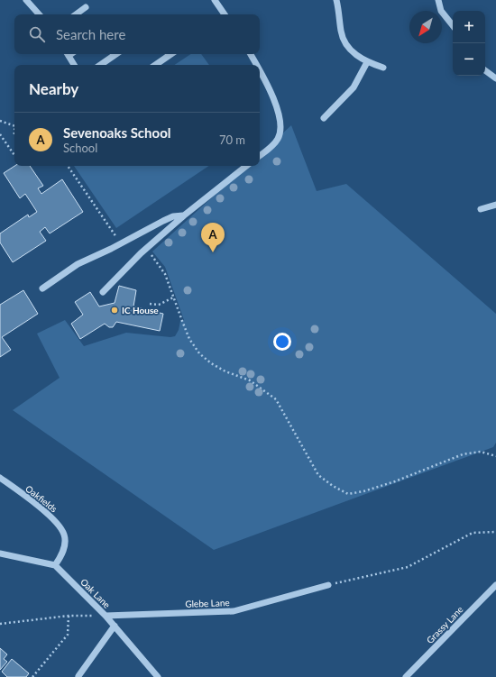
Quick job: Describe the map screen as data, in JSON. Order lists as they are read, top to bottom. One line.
{"streets":{"street":["Oakfields","Oak Lane","Glebe Lane","Grassy Lane"]},"crossings":[["Oakfields","Oak Lane"],["Oak Lane","Glebe Lane"]],"places":["IC House"],"north":"bottom left","page":{"map_buttons":["+","−"],"search":"Search here","heading":"Nearby","list":[{"mark":"A","name":"Sevenoaks School","note":"School","value":"70 m"}],"pins":"A"}}
